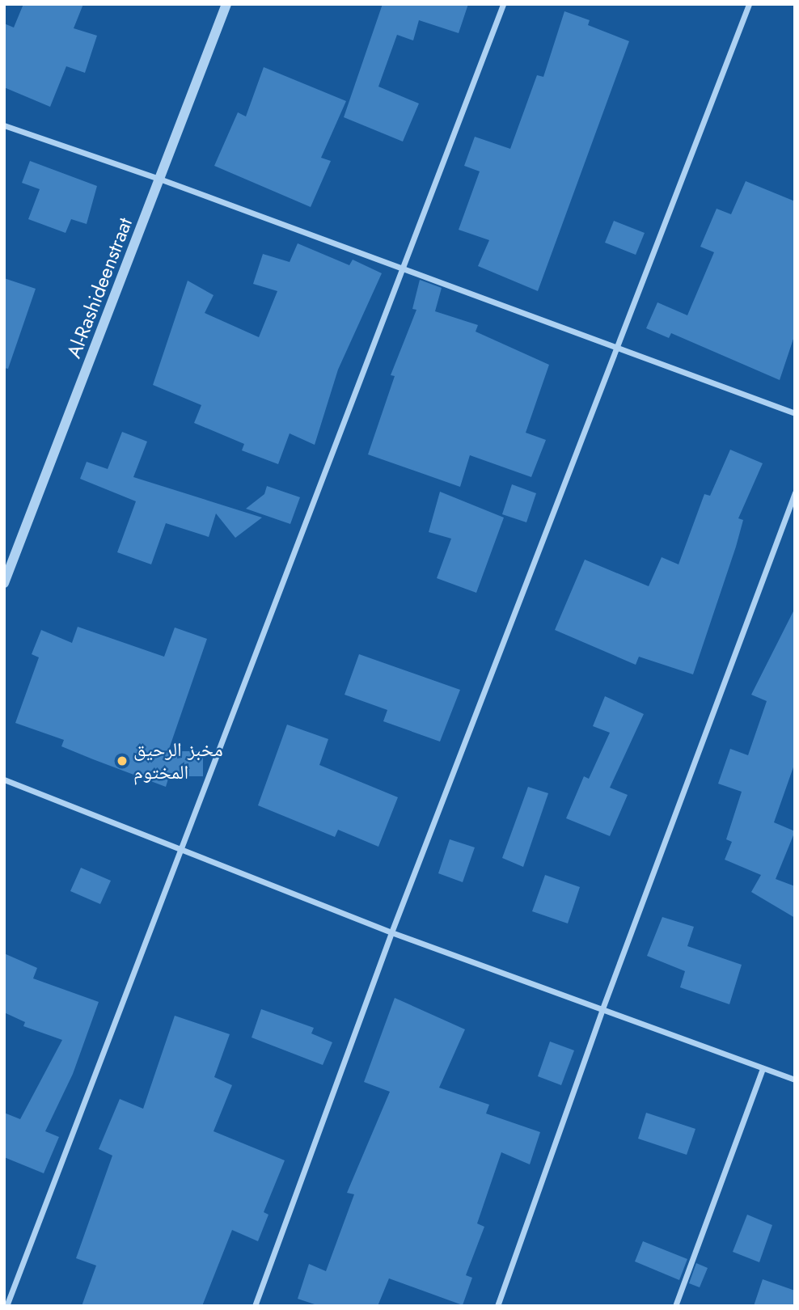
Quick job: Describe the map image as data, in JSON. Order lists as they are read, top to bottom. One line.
{"streets":{"street":["Al-Rashideenstraat"]},"places":["مخبز الرحيق المختوم"]}
